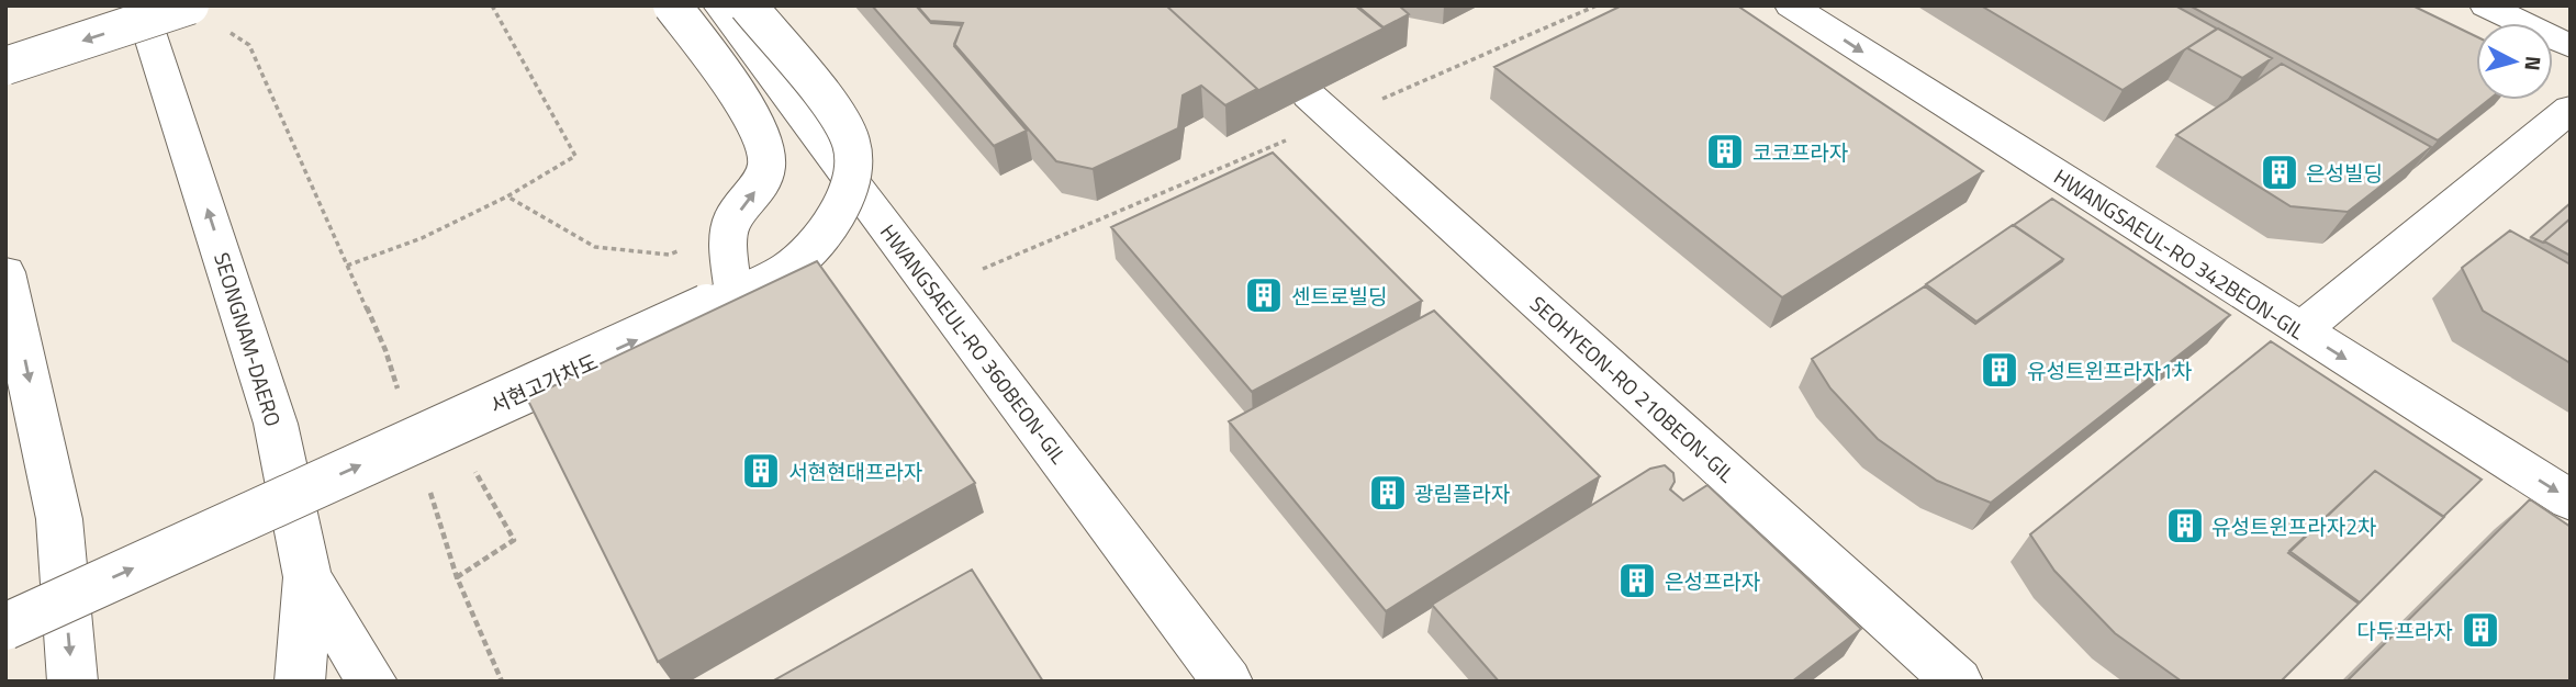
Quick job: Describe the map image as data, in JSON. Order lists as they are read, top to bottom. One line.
{"streets":{"street":["HWANGSAEUL-RO 342BEON-GIL","SEONGNAM-DAERO","HWANGSAEUL-RO 360BEON-GIL","서현고가차도","SEOHYEON-RO 210BEON-GIL"]},"one_way":["HWANGSAEUL-RO 342BEON-GIL","서현고가차도"],"places":{"building":["코코프라자","은성빌딩","센트로빌딩","유성트윈프라자1차","서현현대프라자","광림플라자","유성트윈프라자2차","은성프라자","다두프라자"]},"north":"right"}
